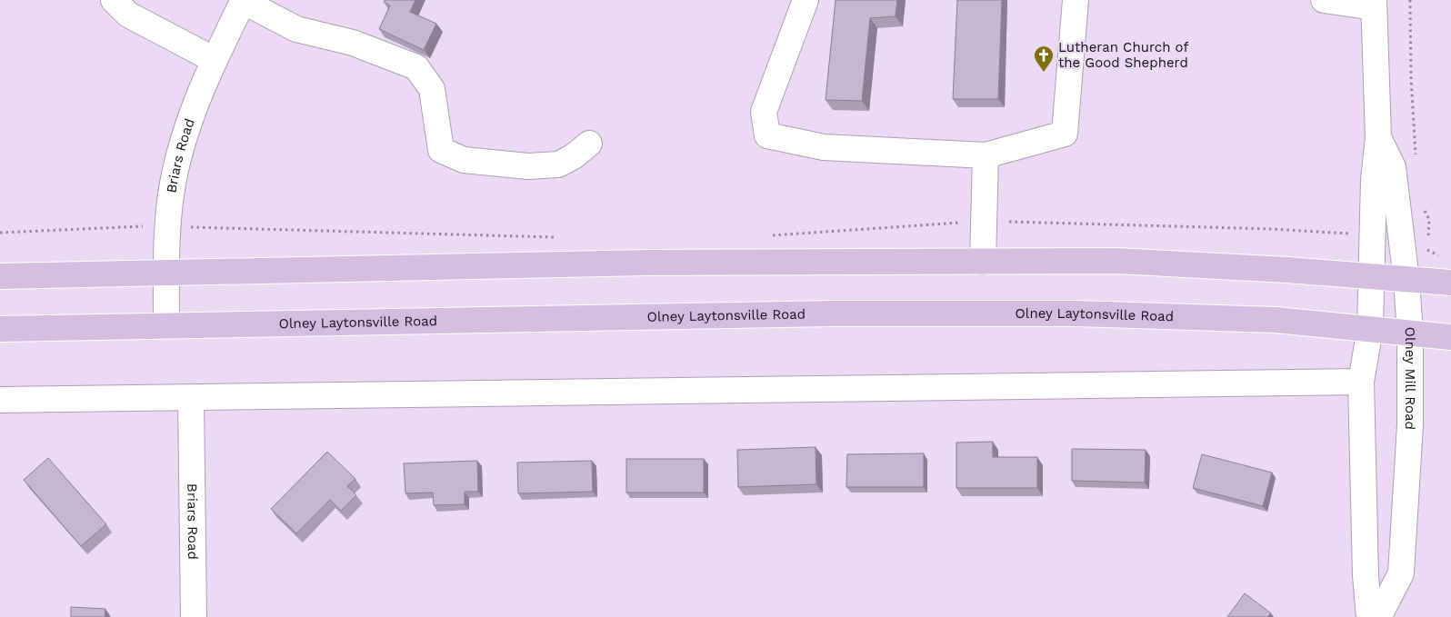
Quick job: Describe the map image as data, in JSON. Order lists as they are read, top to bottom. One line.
{"streets":{"main road":["Olney Laytonsville Road"],"street":["Briars Road","Olney Mill Road"]},"crossings":[["Briars Road","Olney Laytonsville Road"],["Olney Laytonsville Road","Olney Mill Road"]],"places":{"church":["Lutheran Church of the Good Shepherd"]}}
